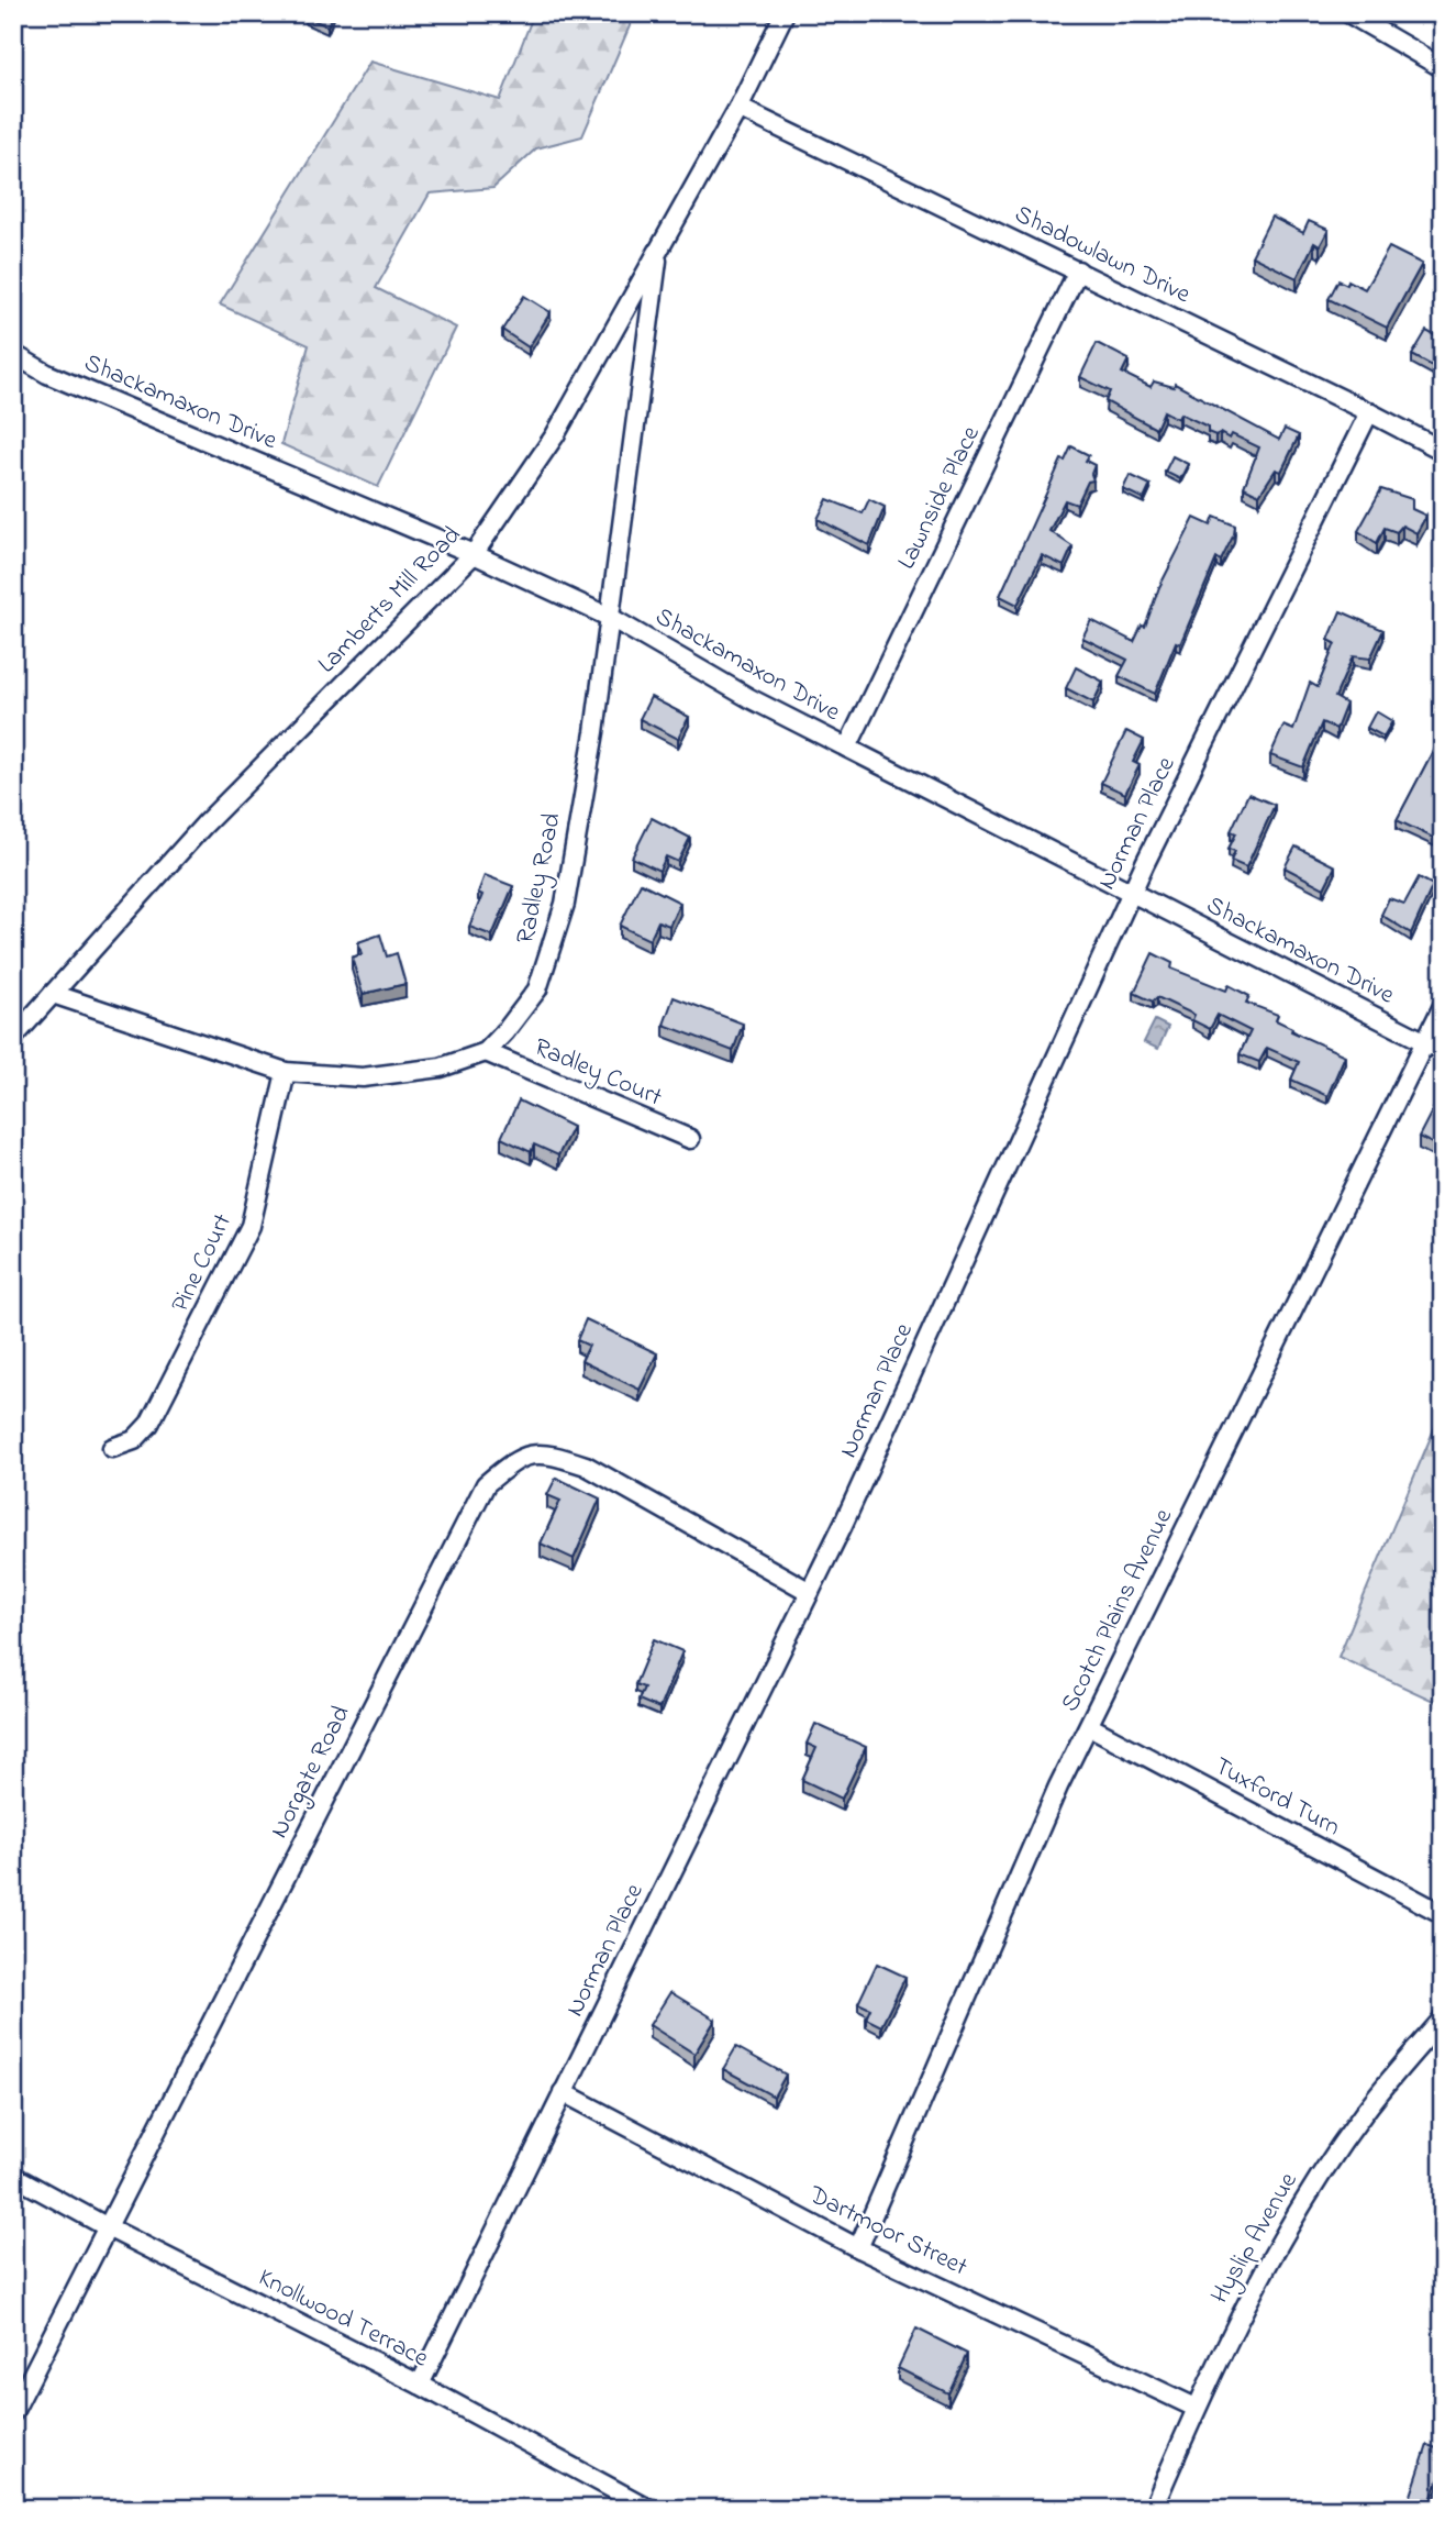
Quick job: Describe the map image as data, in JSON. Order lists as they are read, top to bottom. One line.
{"streets":{"street":["Shadowlawn Drive","Shackamaxon Drive","Lawnside Place","Lamberts Mill Road","Norman Place","Radley Road","Radley Court","Pine Court","Scotch Plains Avenue","Norgate Road","Tuxford Turn","Dartmoor Street","Hyslip Avenue","Knollwood Terrace"]},"crossings":[["Shadowlawn Drive","Lawnside Place"],["Shadowlawn Drive","Lamberts Mill Road"],["Shadowlawn Drive","Norman Place"],["Shackamaxon Drive","Lawnside Place"],["Shackamaxon Drive","Lamberts Mill Road"],["Shackamaxon Drive","Norman Place"],["Shackamaxon Drive","Radley Road"],["Shackamaxon Drive","Scotch Plains Avenue"],["Lamberts Mill Road","Radley Road"],["Norman Place","Norgate Road"],["Norman Place","Dartmoor Street"],["Norman Place","Knollwood Terrace"],["Radley Road","Radley Court"],["Scotch Plains Avenue","Tuxford Turn"],["Scotch Plains Avenue","Dartmoor Street"],["Norgate Road","Knollwood Terrace"],["Dartmoor Street","Hyslip Avenue"]]}
